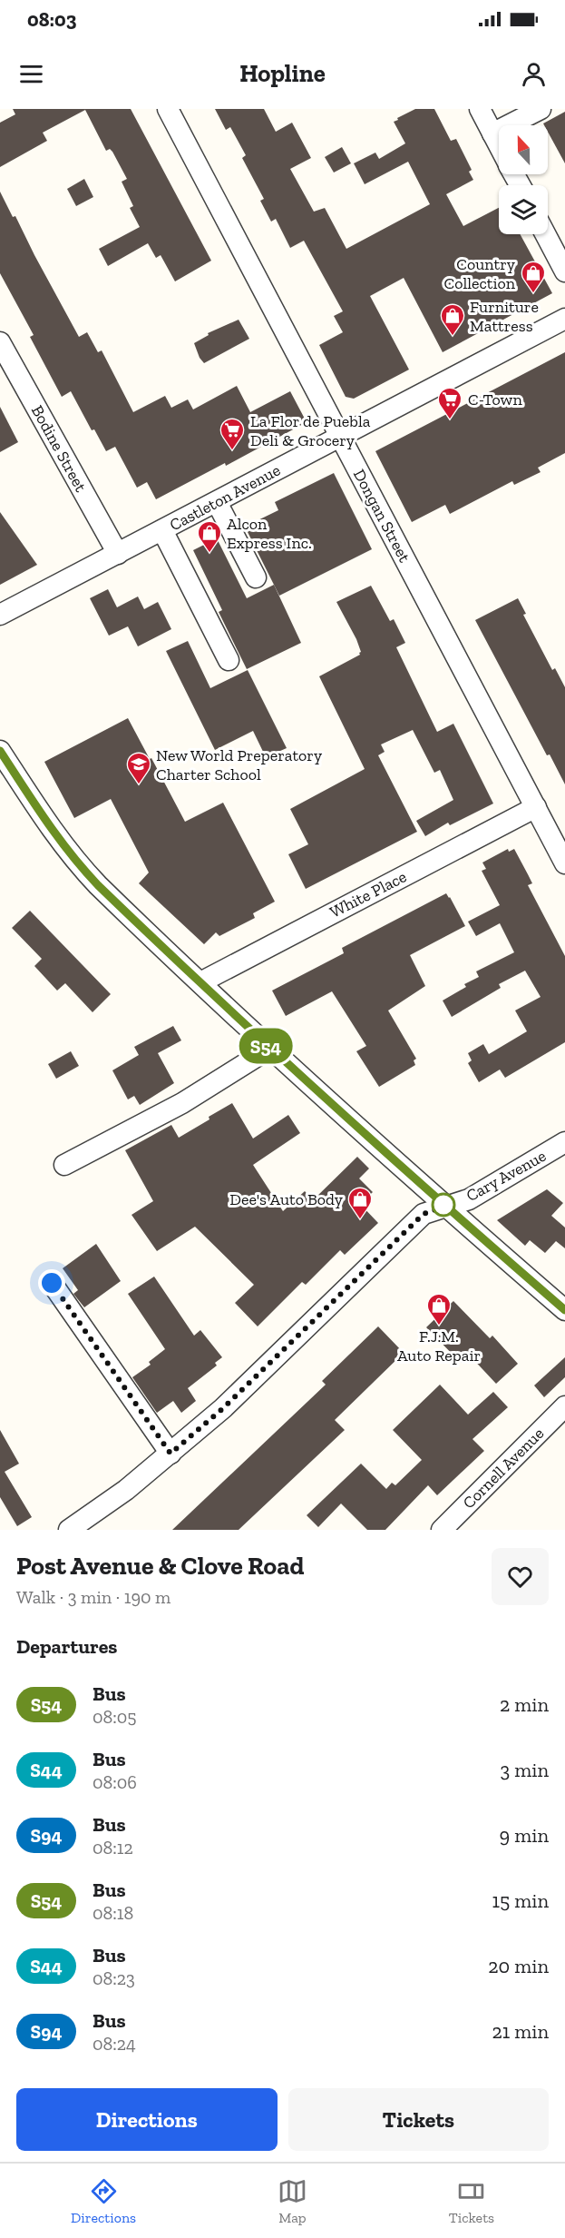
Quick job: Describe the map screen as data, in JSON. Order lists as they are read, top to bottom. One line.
{"streets":{"street":["Bodine Street","Castleton Avenue","Dongan Street","White Place","Cary Avenue","Cornell Avenue"]},"crossings":[["Bodine Street","Castleton Avenue"],["Castleton Avenue","Dongan Street"],["Dongan Street","White Place"]],"places":{"shop":["Country Collection","Furniture Mattress","Alcon Express Inc.","Dee's Auto Body","F.J.M. Auto Repair"],"supermarket":["C-Town","La Flor de Puebla Deli & Grocery"],"school or university":["New World Preperatory Charter School"]},"lines":["bus line S54"],"north":"top","page":{"status":"08:03","header":"Hopline","on_map":"S54","heading":[["Post Avenue & Clove Road","Walk · 3 min · 190 m"],"Departures"],"list":[{"mark":"S54","name":"Bus","note":"08:05","value":"2 min"},{"mark":"S44","name":"Bus","note":"08:06","value":"3 min"},{"mark":"S94","name":"Bus","note":"08:12","value":"9 min"},{"mark":"S54","name":"Bus","note":"08:18","value":"15 min"},{"mark":"S44","name":"Bus","note":"08:23","value":"20 min"},{"mark":"S94","name":"Bus","note":"08:24","value":"21 min"}],"buttons":["Directions","Tickets"],"tabs":["Directions","Map","Tickets"]}}
